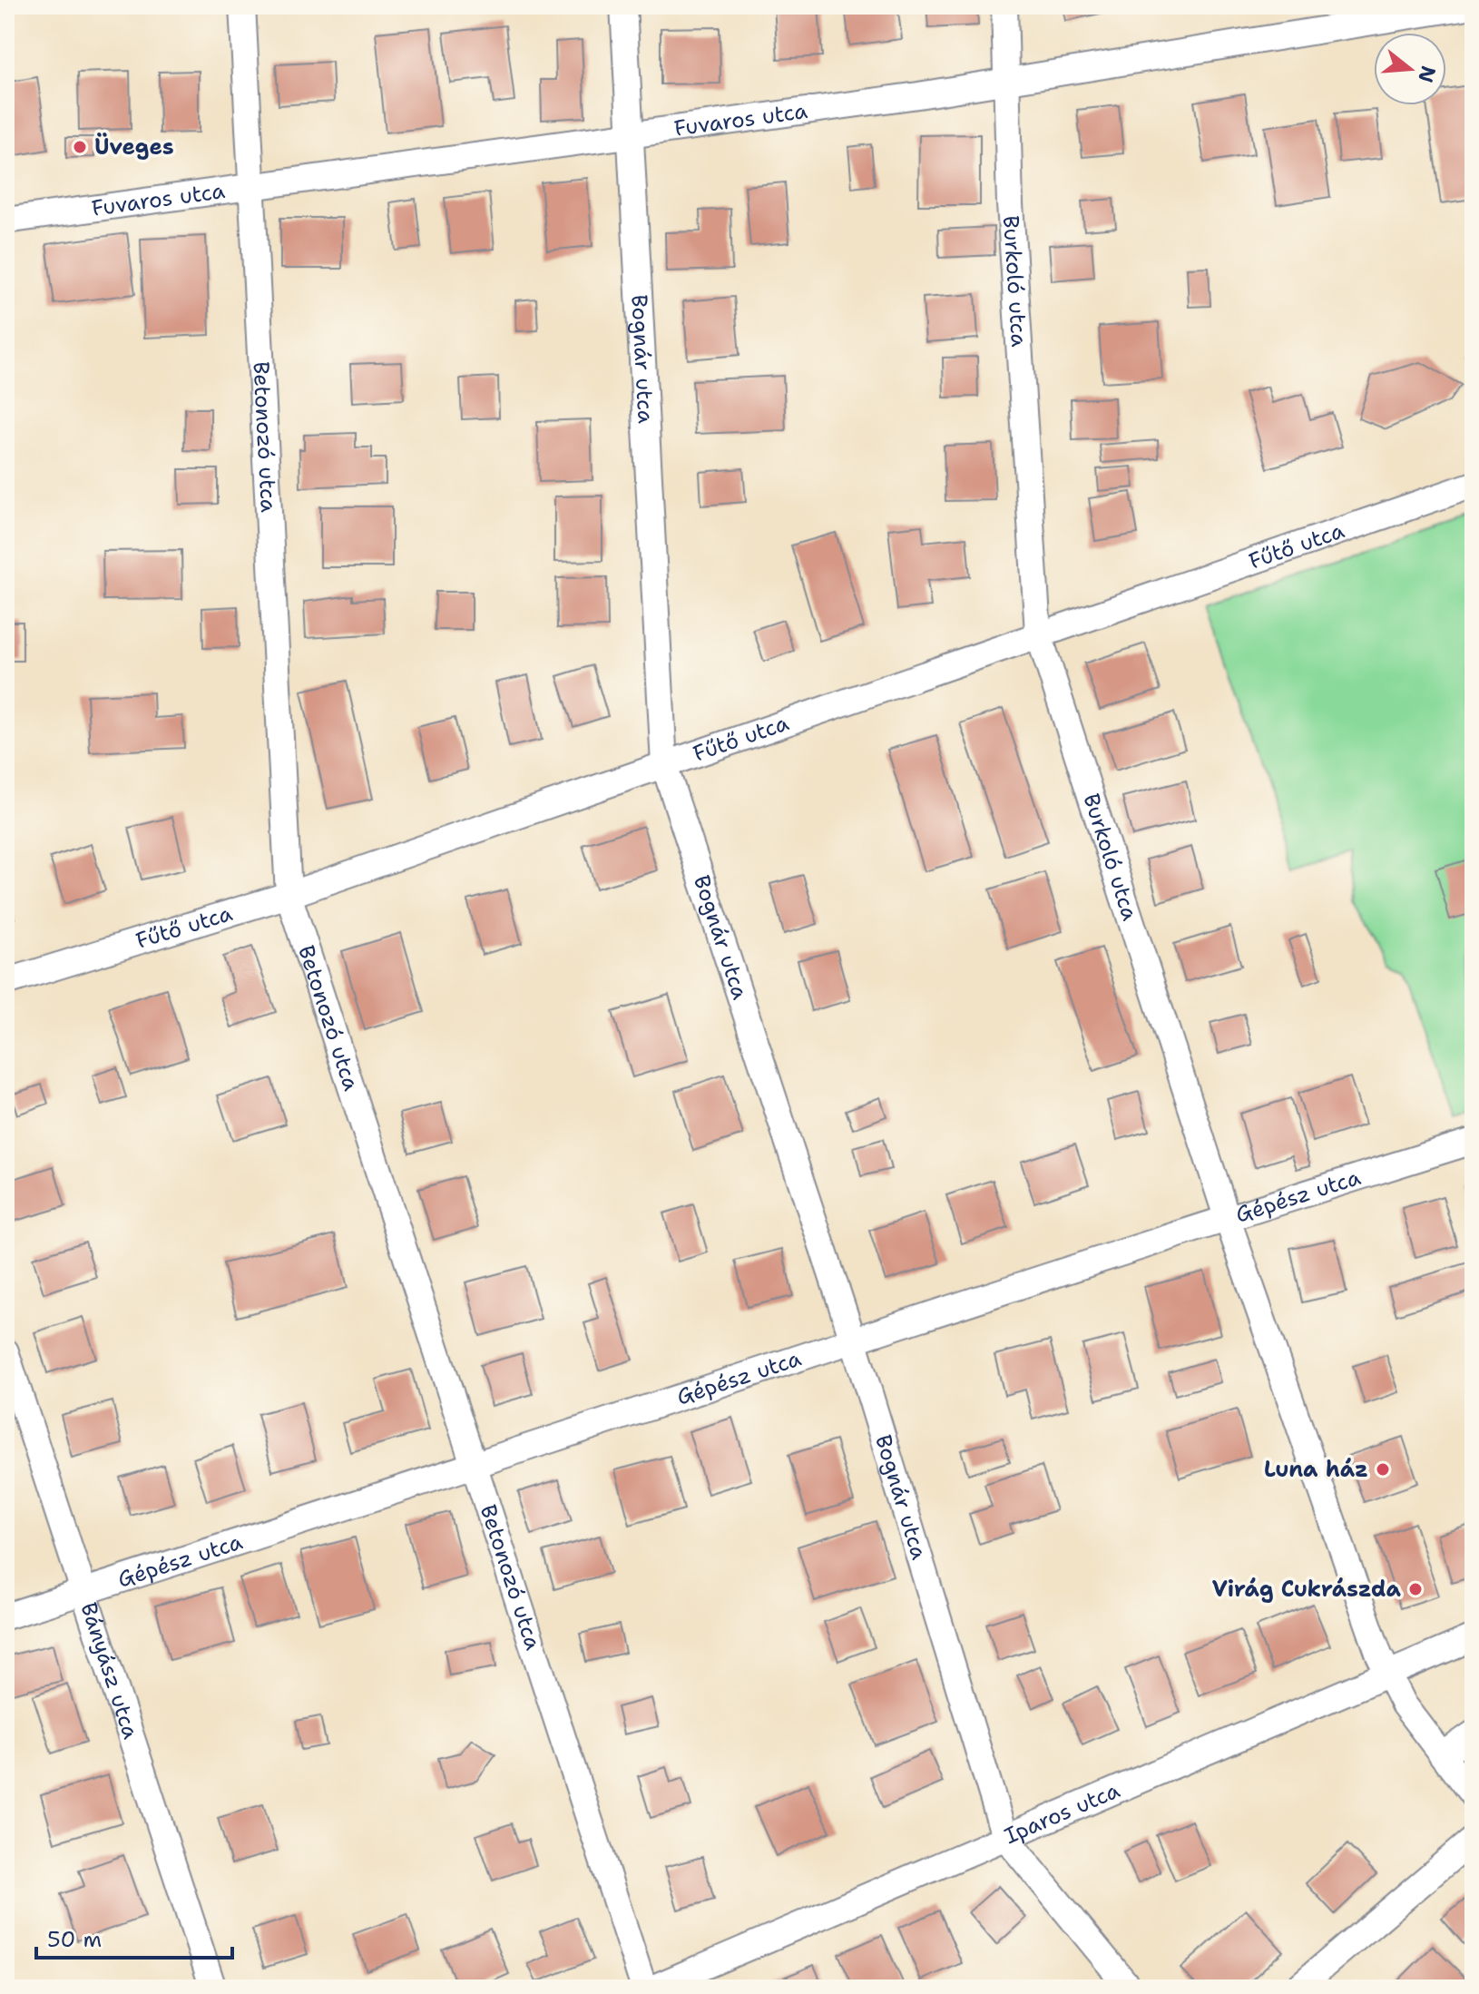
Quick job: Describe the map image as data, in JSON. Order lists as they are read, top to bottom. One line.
{"streets":{"street":["Fuvaros utca","Burkoló utca","Bognár utca","Betonozó utca","Fűtő utca","Gépész utca","Bányász utca","Iparos utca"]},"crossings":[["Fuvaros utca","Burkoló utca"],["Fuvaros utca","Bognár utca"],["Fuvaros utca","Betonozó utca"],["Burkoló utca","Fűtő utca"],["Burkoló utca","Gépész utca"],["Burkoló utca","Iparos utca"],["Bognár utca","Fűtő utca"],["Bognár utca","Gépész utca"],["Bognár utca","Iparos utca"],["Betonozó utca","Fűtő utca"],["Betonozó utca","Gépész utca"],["Gépész utca","Bányász utca"]],"places":["Üveges","Luna ház","Virág Cukrászda"],"scale_bar":"50 m","north":"right"}
